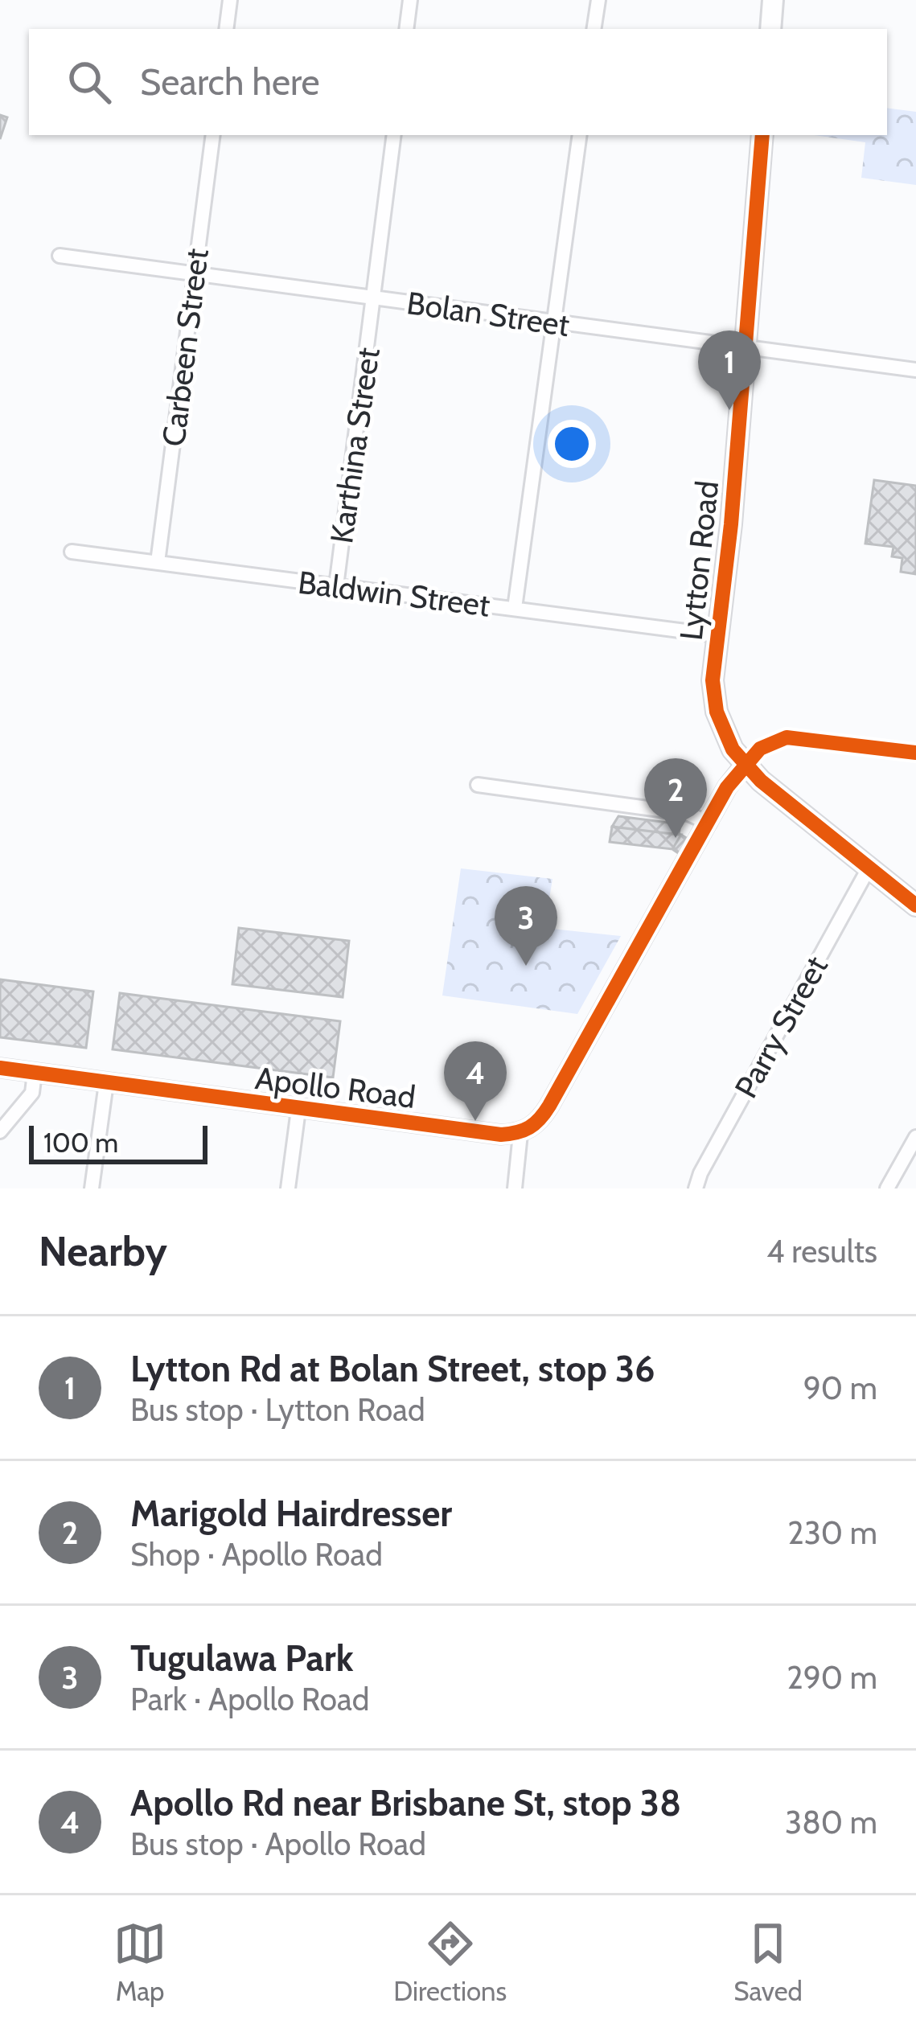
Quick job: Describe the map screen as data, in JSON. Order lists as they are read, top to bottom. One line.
{"streets":{"main road":["Lytton Road"],"street":["Bolan Street","Carbeen Street","Karthina Street","Baldwin Street","Parry Street","Apollo Road"]},"crossings":[["Bolan Street","Carbeen Street"],["Bolan Street","Karthina Street"],["Bolan Street","Lytton Road"],["Carbeen Street","Baldwin Street"],["Karthina Street","Baldwin Street"],["Lytton Road","Baldwin Street"],["Lytton Road","Parry Street"]],"scale_bar":"100 m","page":{"search":"Search here","pins":["1","2","3","4"],"scale":"100 m","heading":["Nearby","4 results"],"list":[{"mark":"1","name":"Lytton Rd at Bolan Street, stop 36","note":"Bus stop · Lytton Road","value":"90 m"},{"mark":"2","name":"Marigold Hairdresser","note":"Shop · Apollo Road","value":"230 m"},{"mark":"3","name":"Tugulawa Park","note":"Park · Apollo Road","value":"290 m"},{"mark":"4","name":"Apollo Rd near Brisbane St, stop 38","note":"Bus stop · Apollo Road","value":"380 m"}],"nav":["Map","Directions","Saved"]}}
